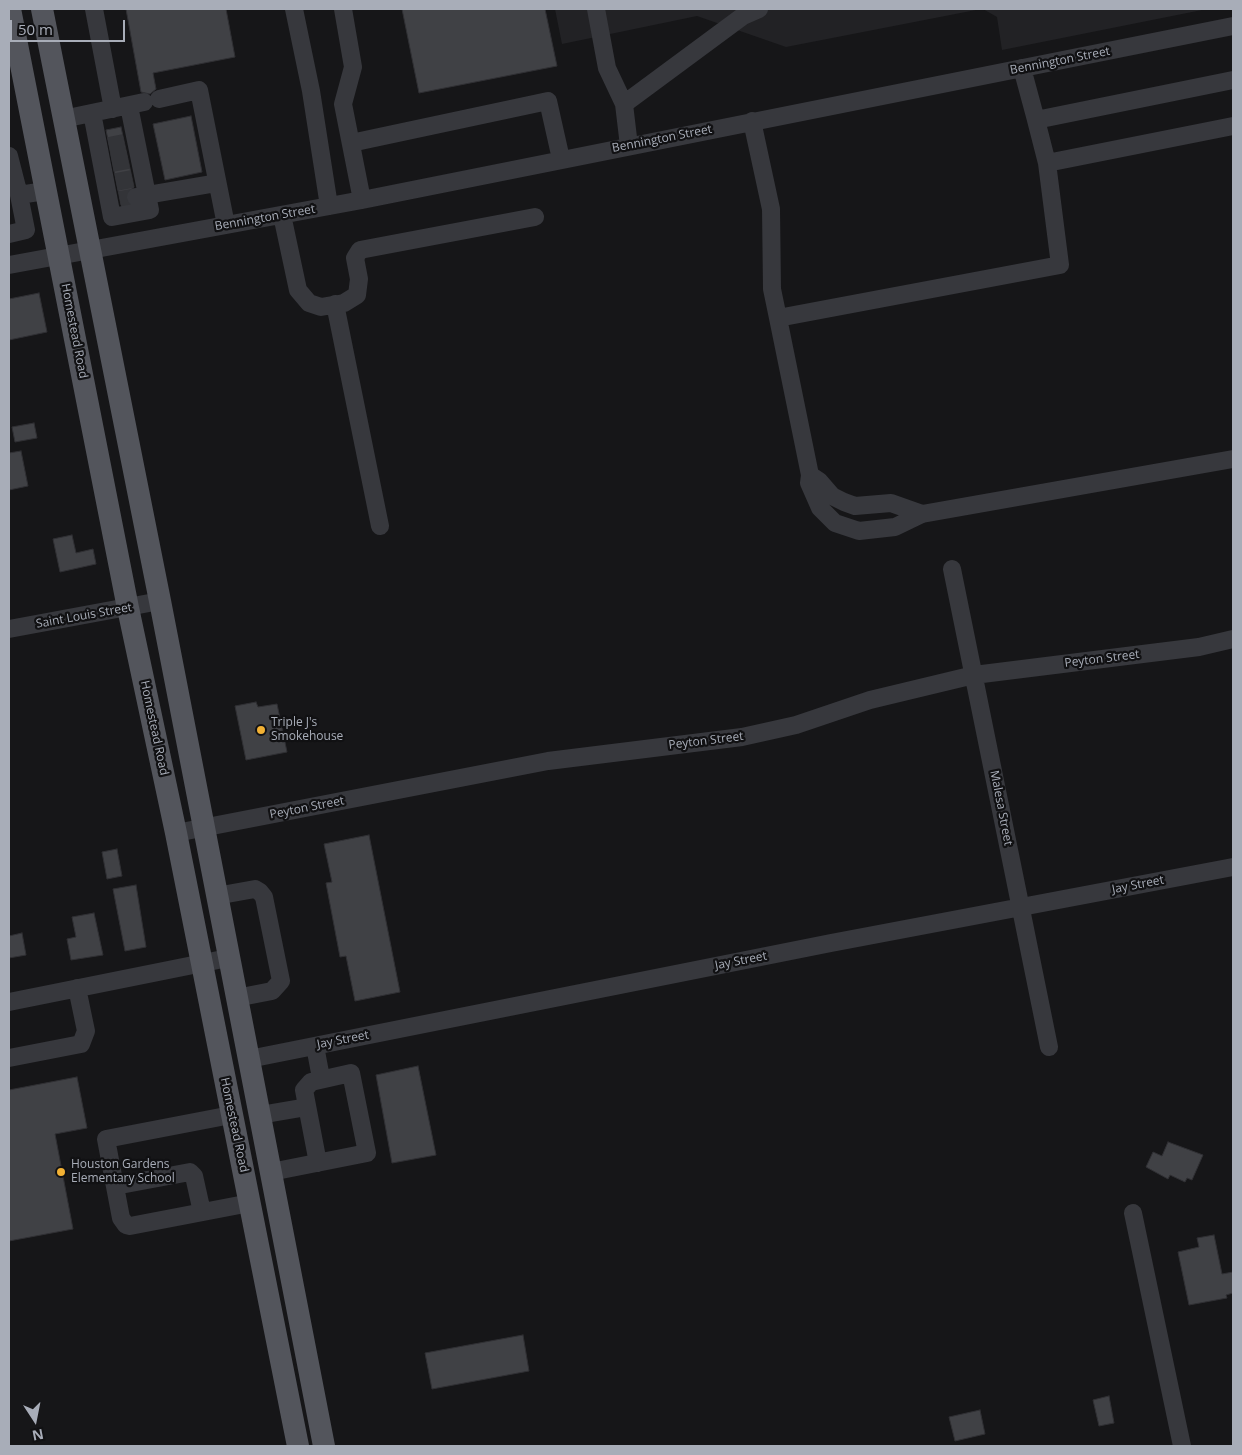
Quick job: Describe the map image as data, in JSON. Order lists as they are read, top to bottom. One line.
{"streets":{"main road":["Homestead Road"],"street":["Bennington Street","Saint Louis Street","Peyton Street","Malesa Street","Jay Street"]},"crossings":[["Bennington Street","Homestead Road"],["Homestead Road","Saint Louis Street"],["Homestead Road","Peyton Street"],["Peyton Street","Malesa Street"],["Malesa Street","Jay Street"]],"places":["Triple J's Smokehouse","Houston Gardens Elementary School"],"scale_bar":"50 m","north":"bottom"}
